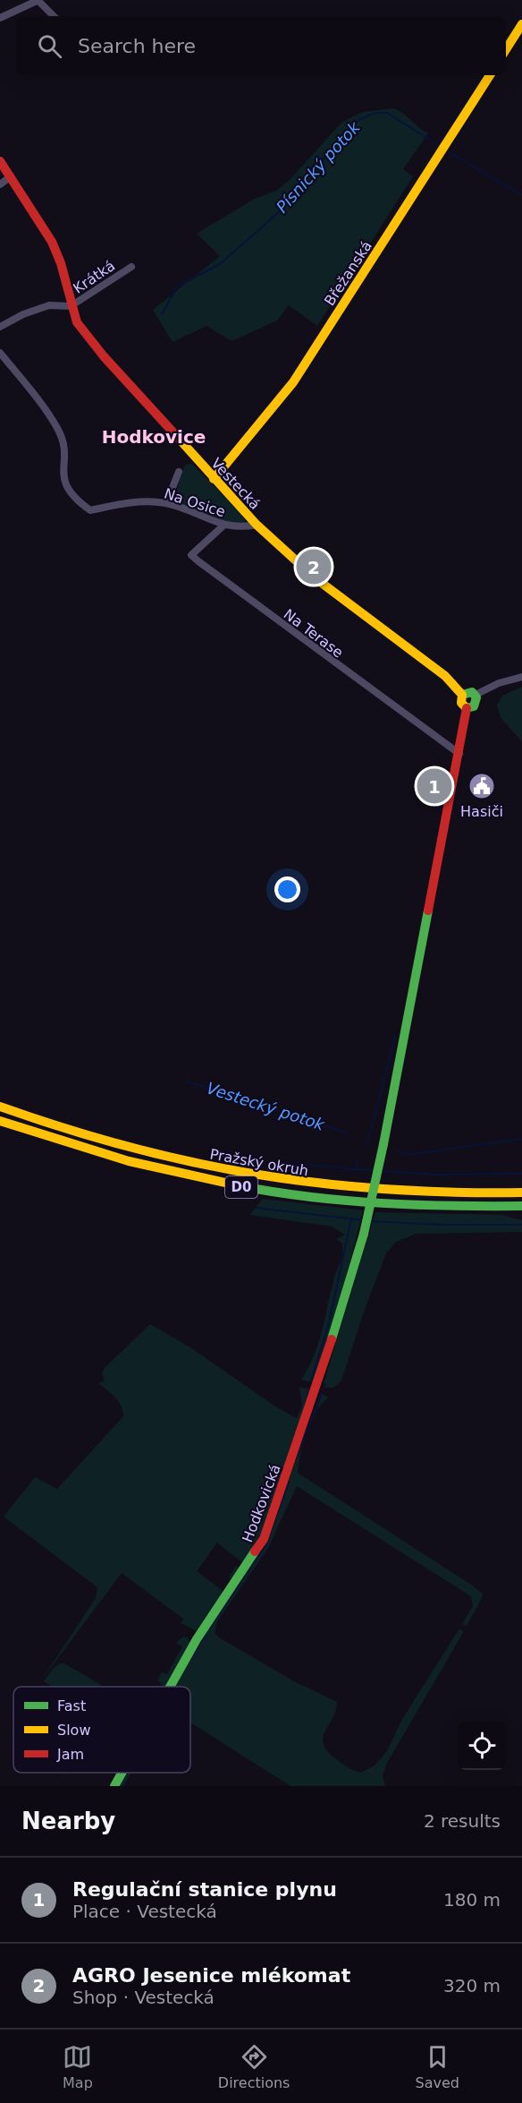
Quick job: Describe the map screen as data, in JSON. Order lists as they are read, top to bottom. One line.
{"streets":{"main road":["Břežanská","Vestecká","Pražský okruh","D0","Hodkovická"],"street":["Krátká","Na Osice","Na Terase"]},"crossings":[["Břežanská","Vestecká"],["Krátká","Vestecká"],["Vestecká","Na Osice"],["Vestecká","Na Terase"],["Vestecká","Hodkovická"],["Na Osice","Na Terase"]],"districts":["Hodkovice"],"water":["Písnický potok","Vestecký potok"],"places":{"public building":["Hasiči"]},"legend":["Fast","Slow","Jam"],"page":{"search":"Search here","pins":["2","1"],"heading":["Nearby","2 results"],"list":[{"mark":"1","name":"Regulační stanice plynu","note":"Place · Vestecká","value":"180 m"},{"mark":"2","name":"AGRO Jesenice mlékomat","note":"Shop · Vestecká","value":"320 m"}],"nav":["Map","Directions","Saved"]}}
